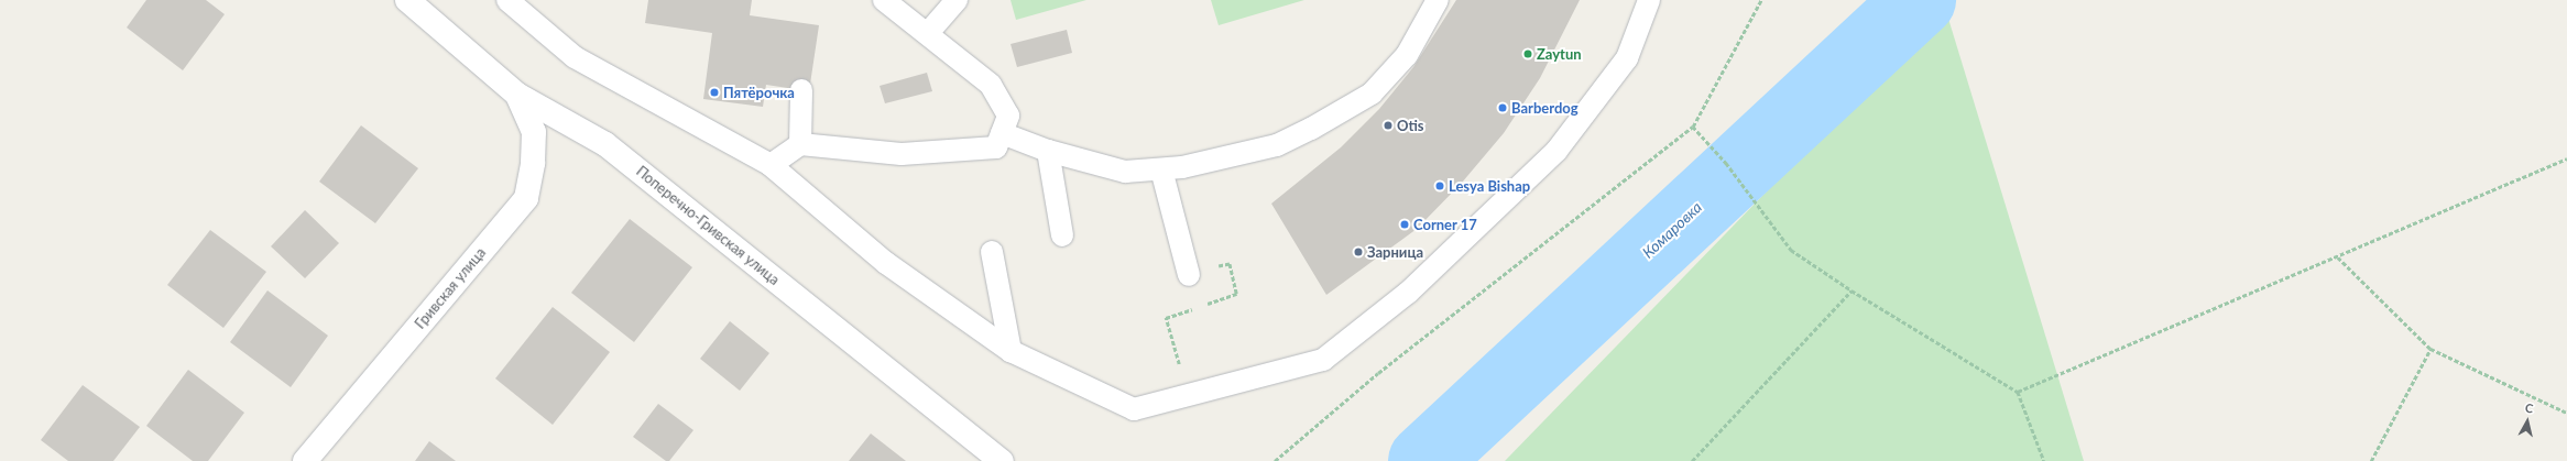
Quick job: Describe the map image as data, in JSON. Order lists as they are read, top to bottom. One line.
{"streets":{"street":["Поперечно-Гривская улица","Гривская улица"]},"crossings":[["Поперечно-Гривская улица","Гривская улица"]],"water":["Комаровка"],"places":["Zaytun","Пятёрочка","Barberdog","Otis","Lesya Bishap","Corner 17","Зарница"],"north":"top"}
